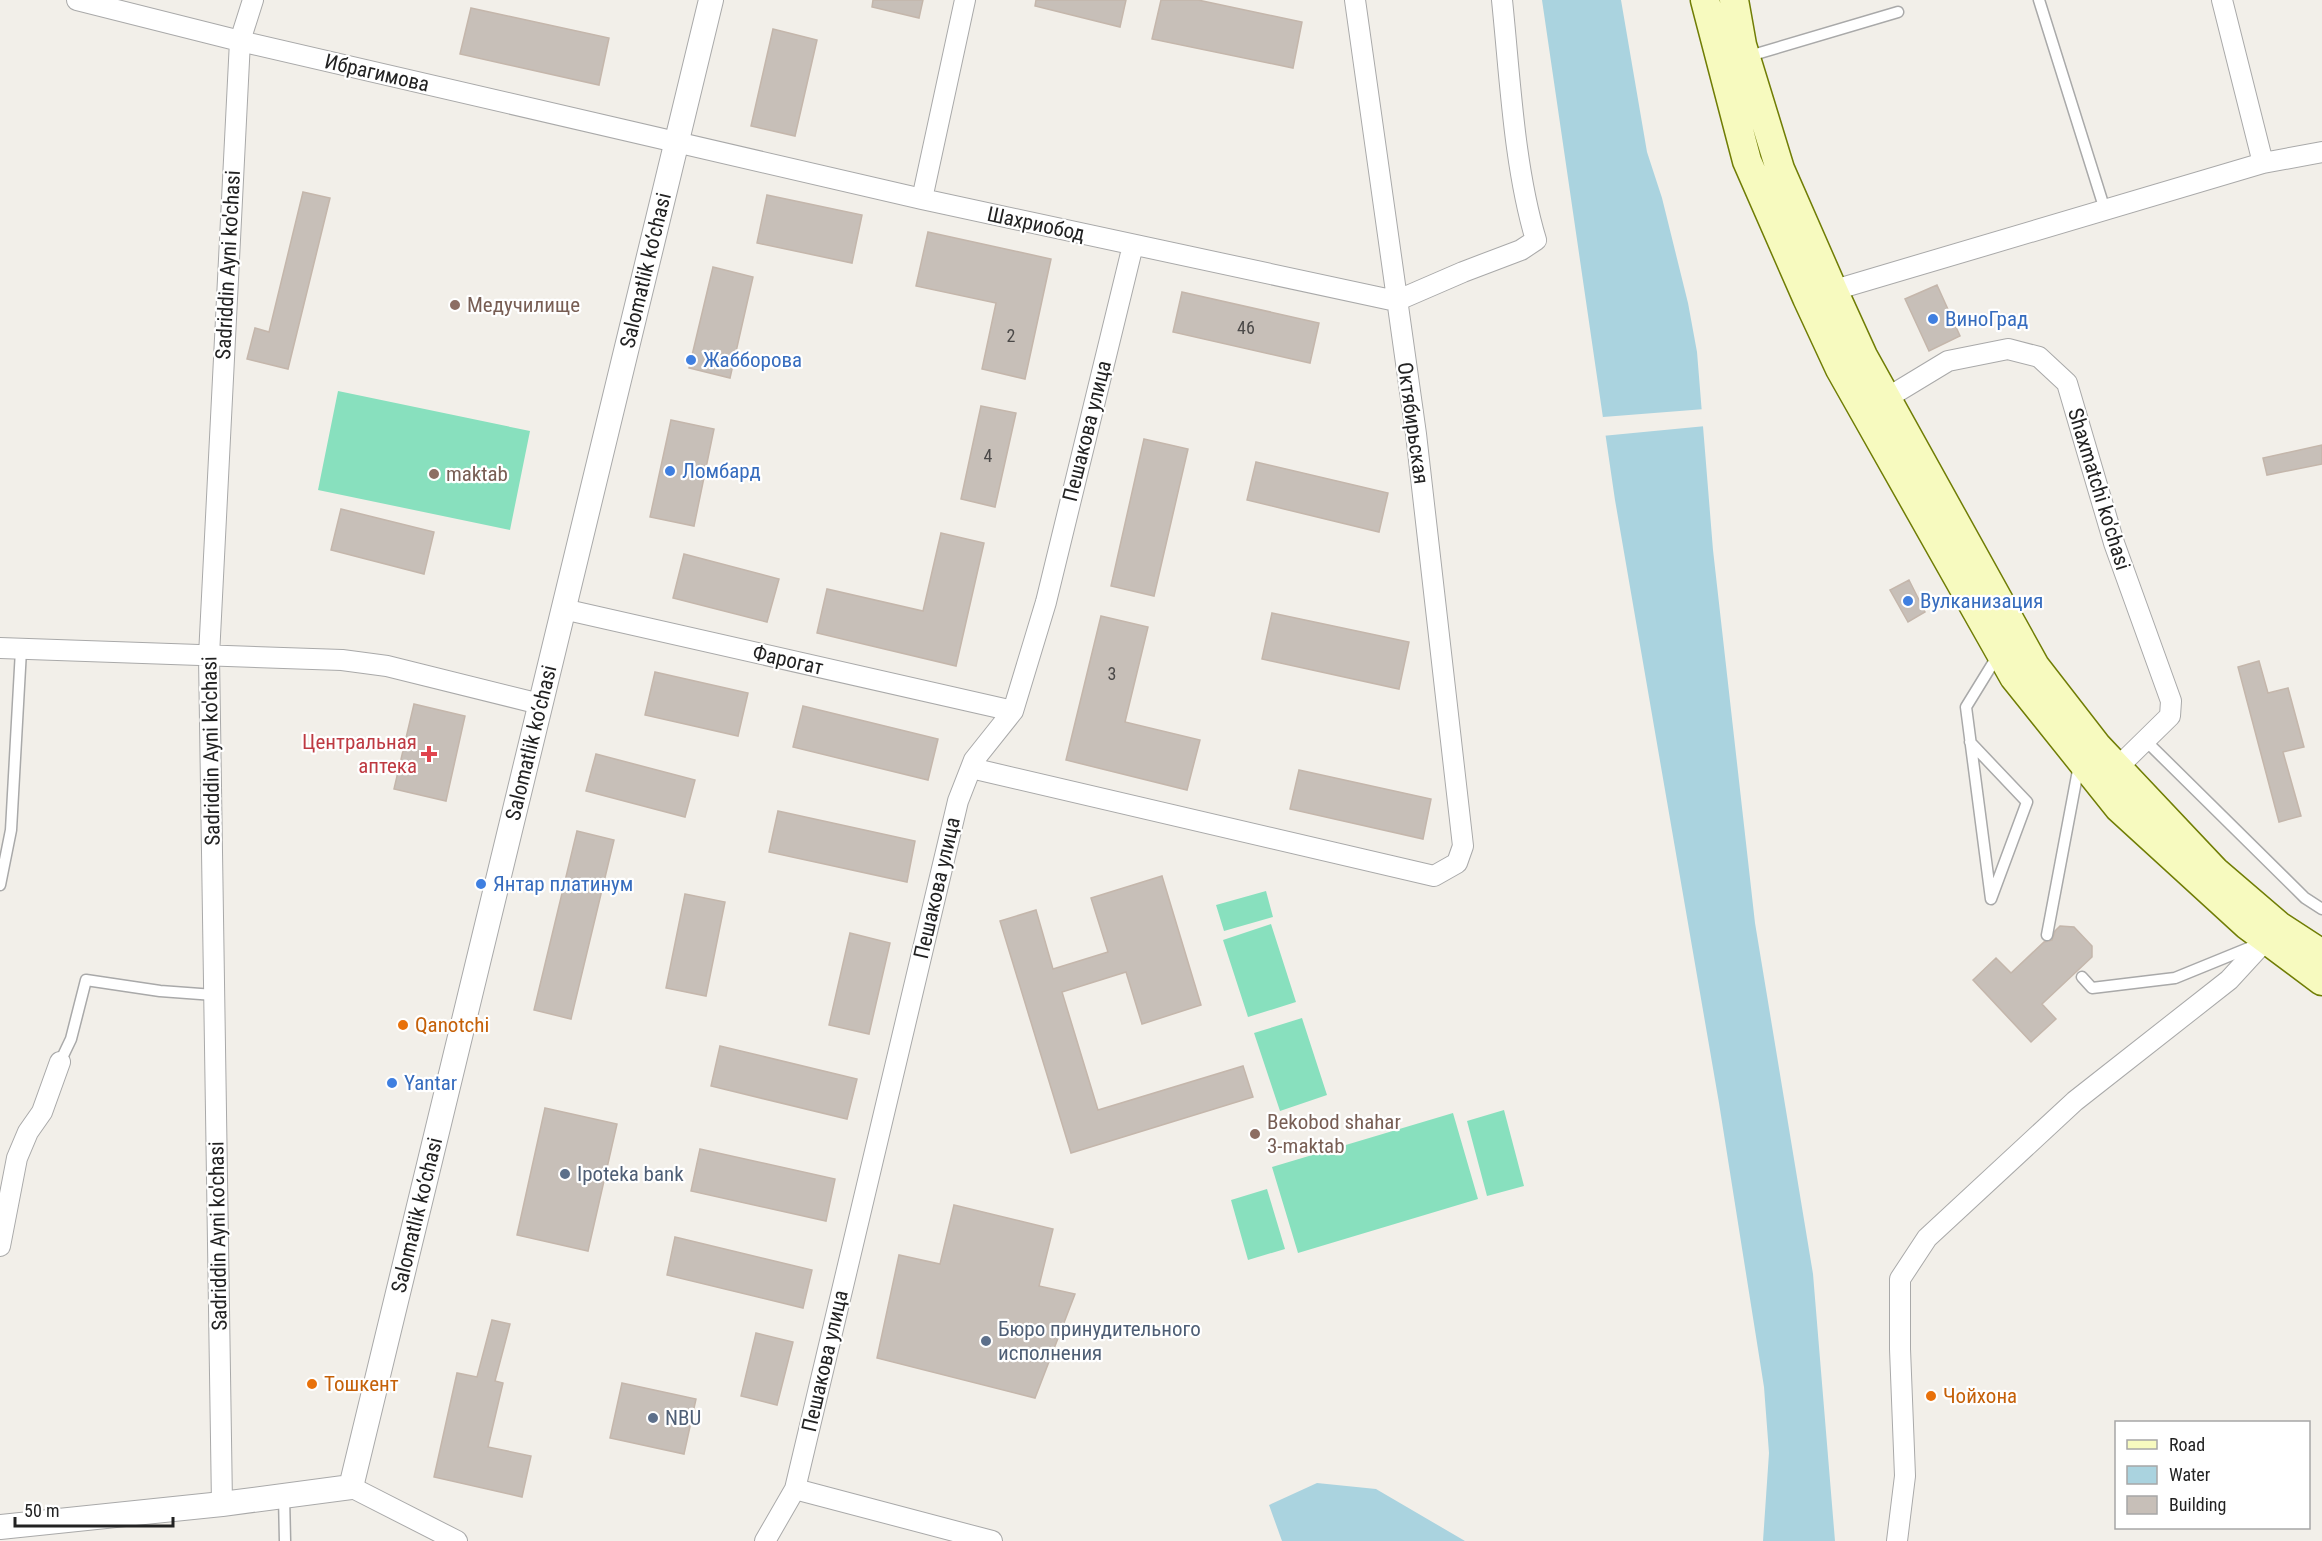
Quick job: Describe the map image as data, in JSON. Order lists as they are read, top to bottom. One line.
{"streets":{"street":["Ибрагимова","Шахриобод","Sadriddin Ayni ko'chasi","Salomatlik ko‘chasi","Октябирьская","Пешакова улица","Shaxmatchi ko'chasi","Фарогат"]},"crossings":[["Ибрагимова","Шахриобод"],["Ибрагимова","Sadriddin Ayni ko'chasi"],["Ибрагимова","Salomatlik ko‘chasi"],["Шахриобод","Salomatlik ko‘chasi"],["Шахриобод","Октябирьская"],["Шахриобод","Пешакова улица"],["Salomatlik ko‘chasi","Фарогат"],["Октябирьская","Пешакова улица"],["Пешакова улица","Фарогат"]],"places":{"other":["Медучилище","ВиноГрад","Жабборова","Ломбард","maktab","Вулканизация","Янтар платинум","Qanotchi","Yantar","Bekobod shahar 3-maktab","Ipoteka bank","Бюро принудительного исполнения","Тошкент","Чойхона","NBU"],"health":["Центральная аптека"]},"house_numbers":["46","2","4","3"],"legend":["Road","Water","Building"],"scale_bar":"50 m"}
